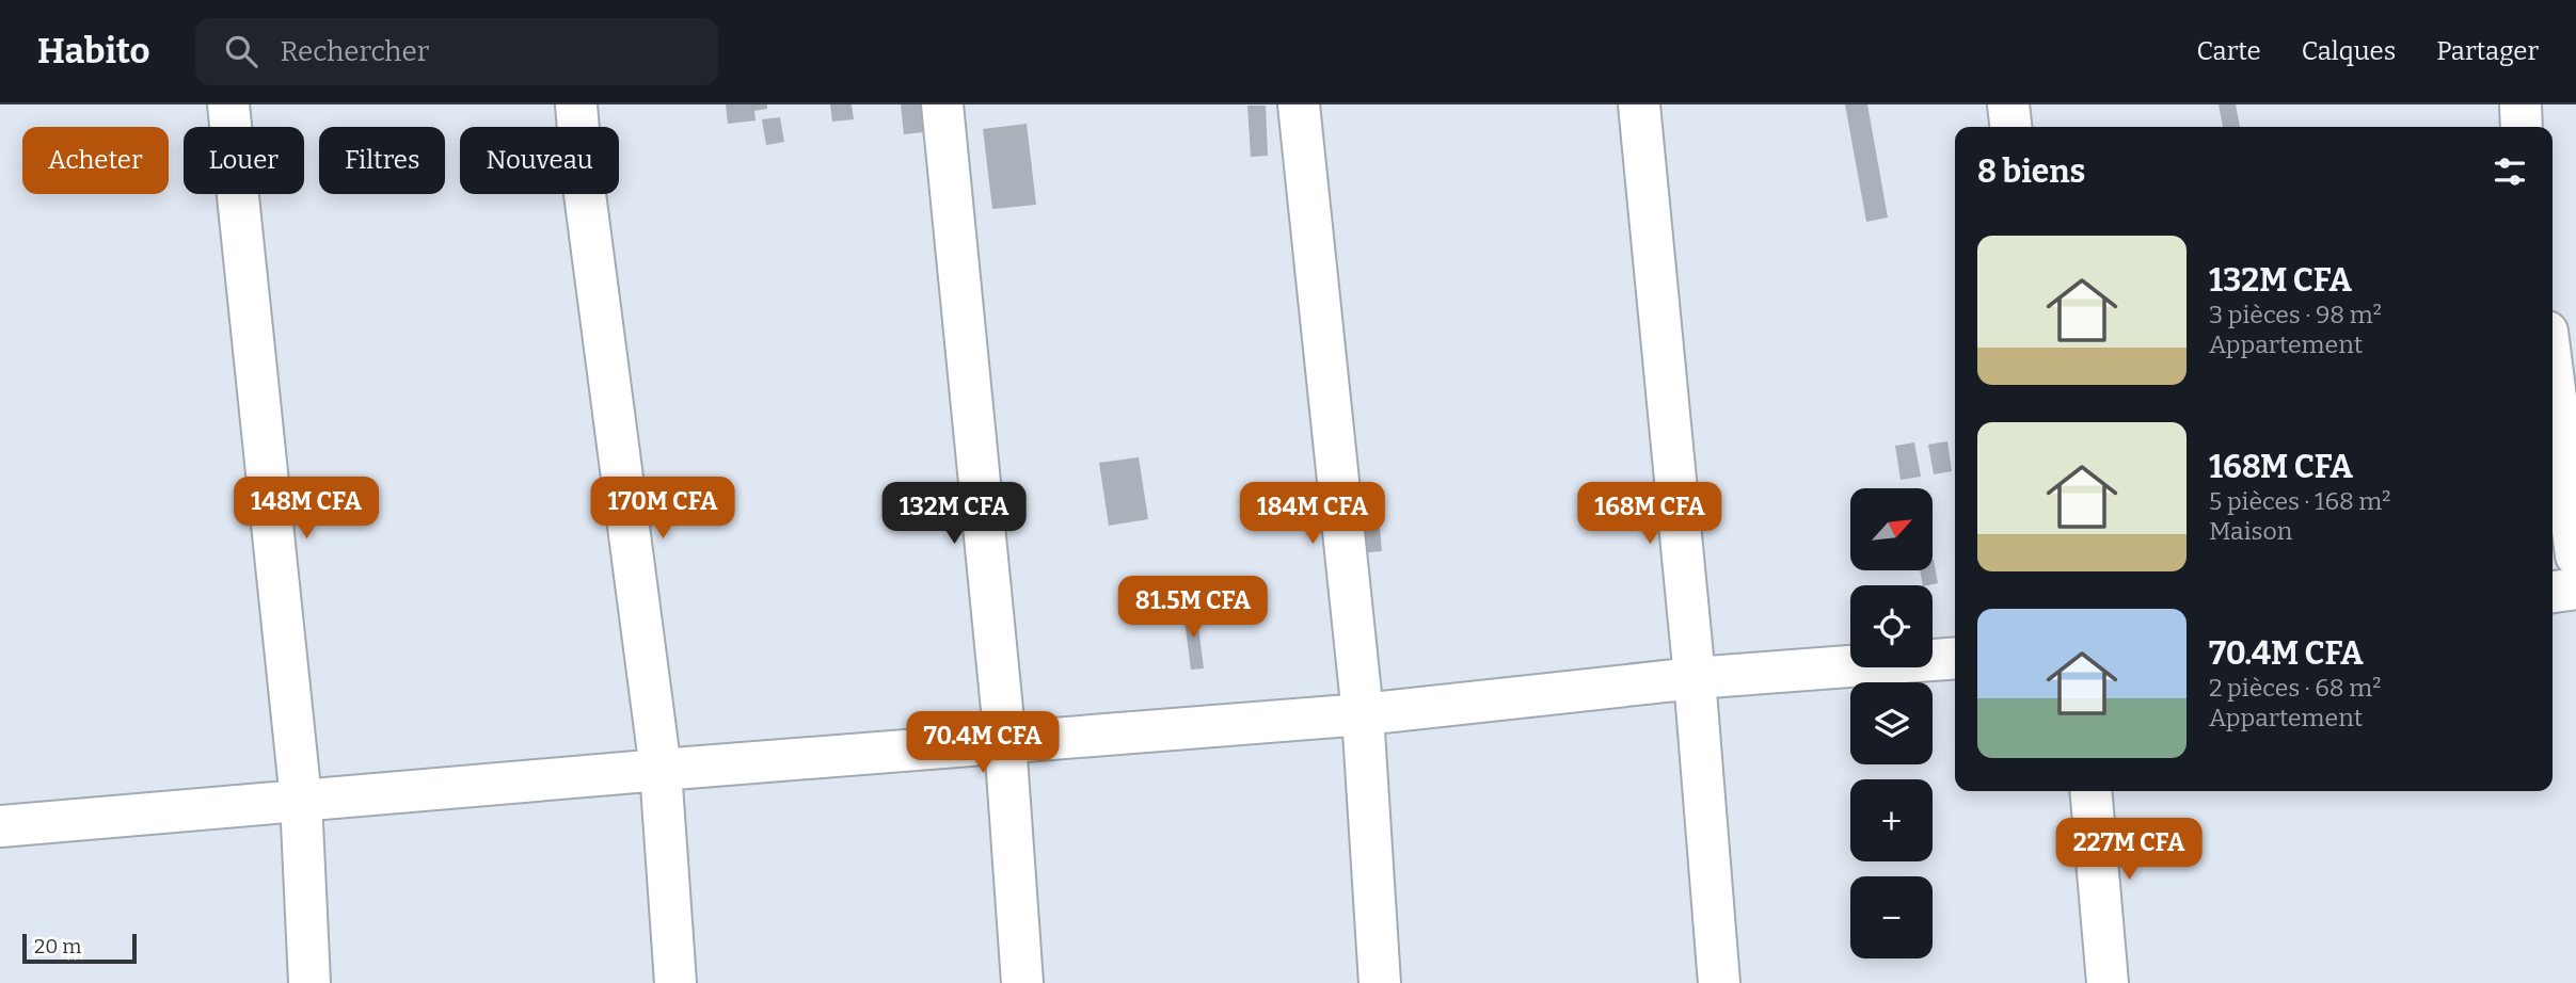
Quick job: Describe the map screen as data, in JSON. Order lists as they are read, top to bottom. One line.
{"scale_bar":"20 m","north":"top right","page":{"header":"Habito","search":"Rechercher","nav":["Carte","Calques","Partager"],"chip":["Acheter","Louer","Filtres","Nouveau"],"heading":"8 biens","list":[{"name":"132M CFA","note":"3 pièces · 98 m² · Appartement"},{"name":"168M CFA","note":"5 pièces · 168 m² · Maison"},{"name":"70.4M CFA","note":"2 pièces · 68 m² · Appartement"}],"price":["148M CFA","170M CFA","132M CFA","184M CFA","168M CFA","81.5M CFA","70.4M CFA","227M CFA"],"map_buttons":["+","−"],"scale":"20 m"}}
